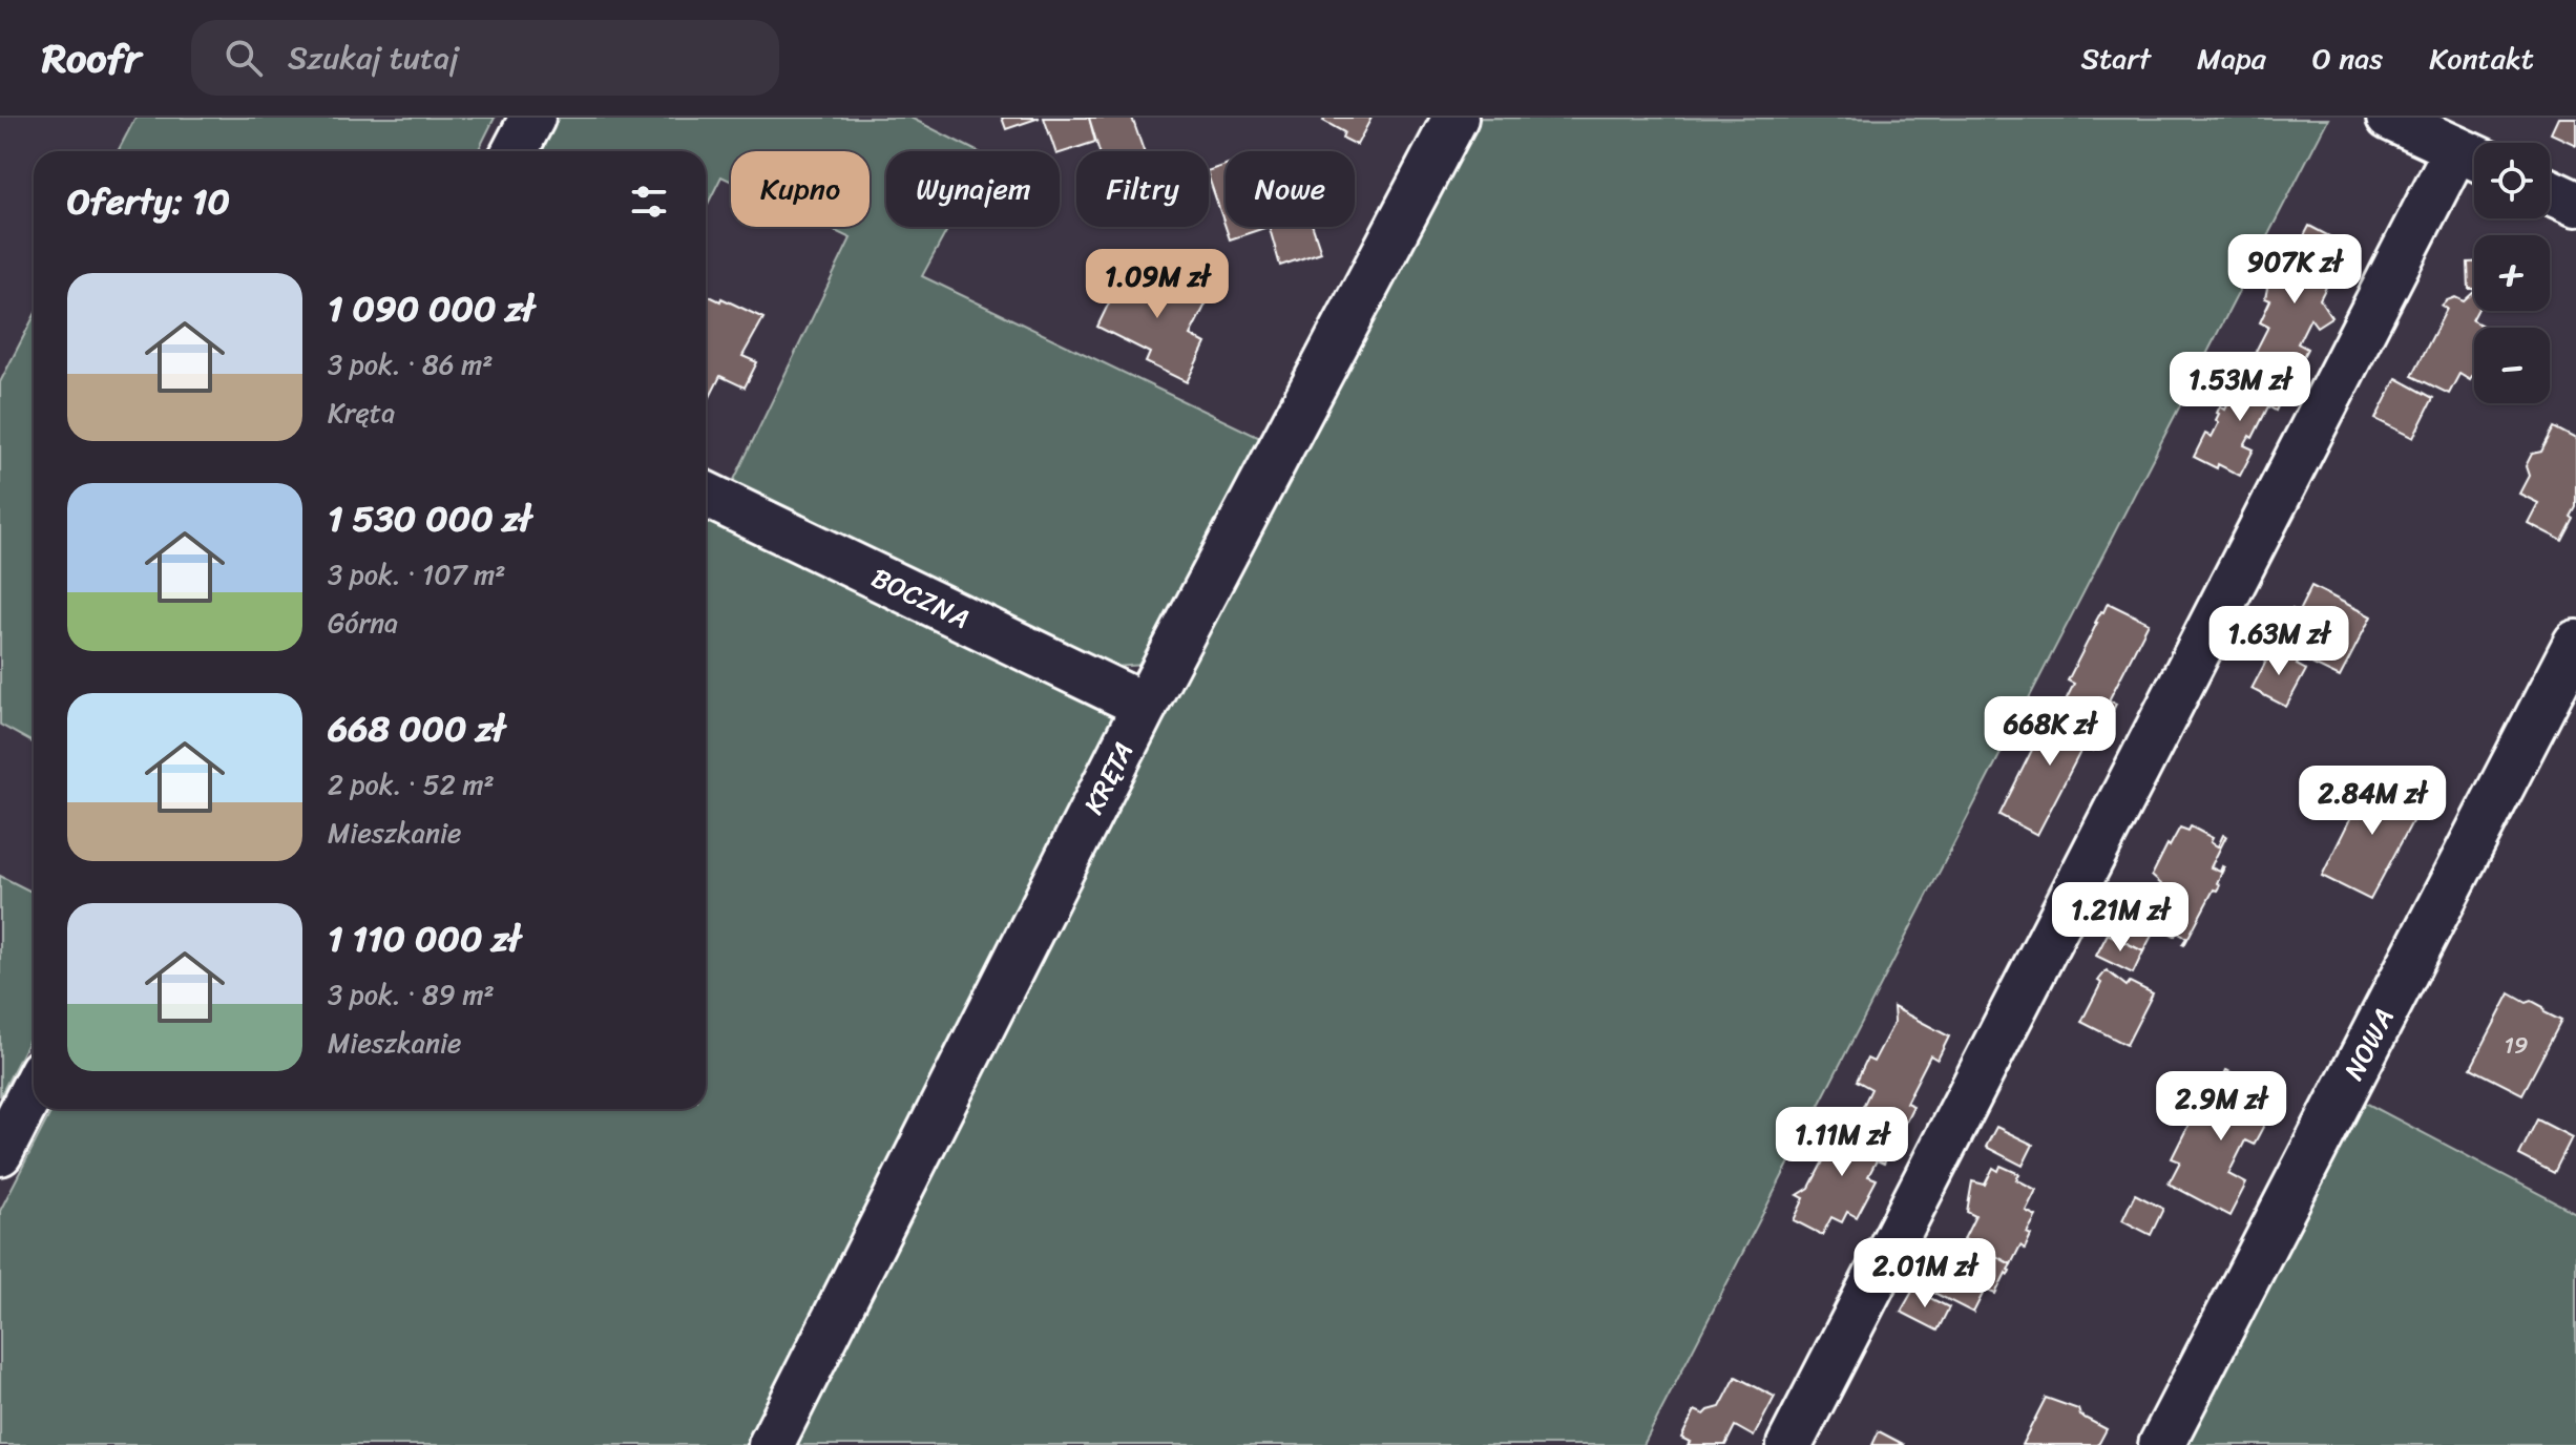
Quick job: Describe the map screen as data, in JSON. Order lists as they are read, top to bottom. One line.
{"streets":{"street":["BOCZNA","KRĘTA","NOWA"]},"crossings":[["BOCZNA","KRĘTA"]],"house_numbers":["19"],"page":{"header":"Roofr","search":"Szukaj tutaj","nav":["Start","Mapa","O nas","Kontakt"],"map_buttons":["+","−"],"chip":["Kupno","Wynajem","Filtry","Nowe"],"heading":"Oferty: 10","price":["907K zł","1.09M zł","1.53M zł","1.63M zł","668K zł","2.84M zł","1.21M zł","2.9M zł","1.11M zł","2.01M zł"],"list":[{"name":"1 090 000 zł","note":"3 pok. · 86 m² · Kręta"},{"name":"1 530 000 zł","note":"3 pok. · 107 m² · Górna"},{"name":"668 000 zł","note":"2 pok. · 52 m² · Mieszkanie"},{"name":"1 110 000 zł","note":"3 pok. · 89 m² · Mieszkanie"}]}}
